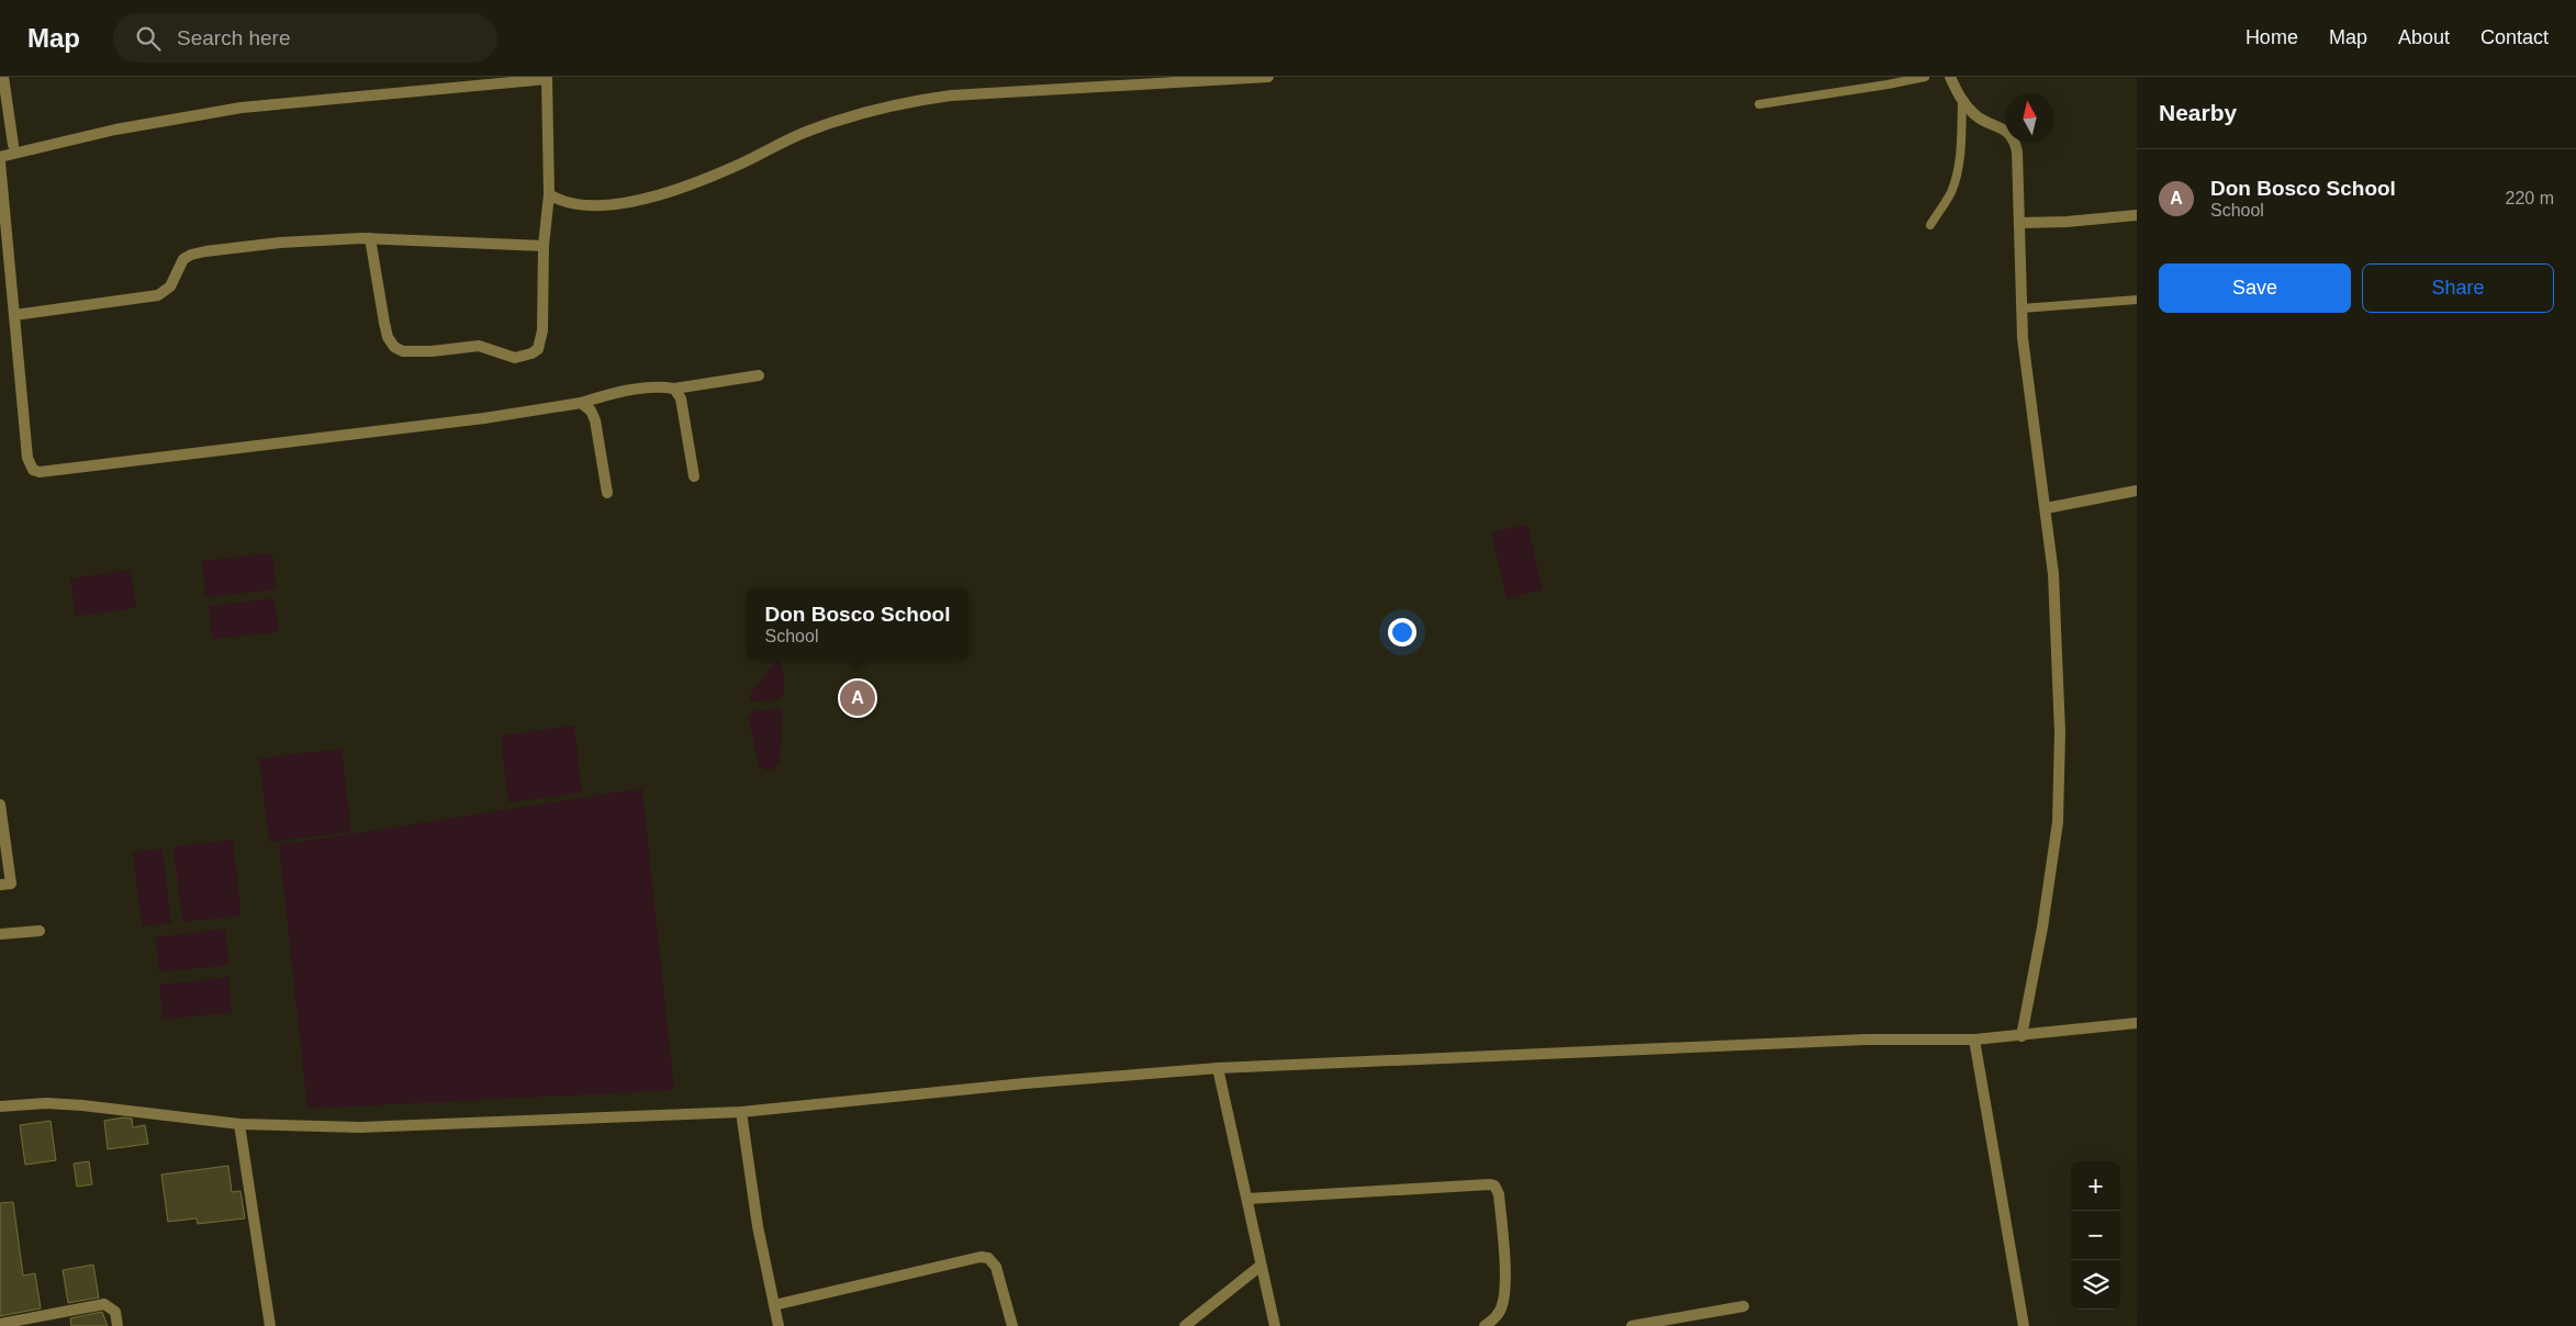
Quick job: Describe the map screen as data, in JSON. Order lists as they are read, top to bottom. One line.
{"north":"top","page":{"header":"Map","search":"Search here","nav":["Home","Map","About","Contact"],"heading":"Nearby","list":[{"mark":"A","name":"Don Bosco School","note":"School","value":"220 m"}],"buttons":["Save","Share"],"popup":["Don Bosco School","School"],"pins":"A","map_buttons":["+","−"]}}
